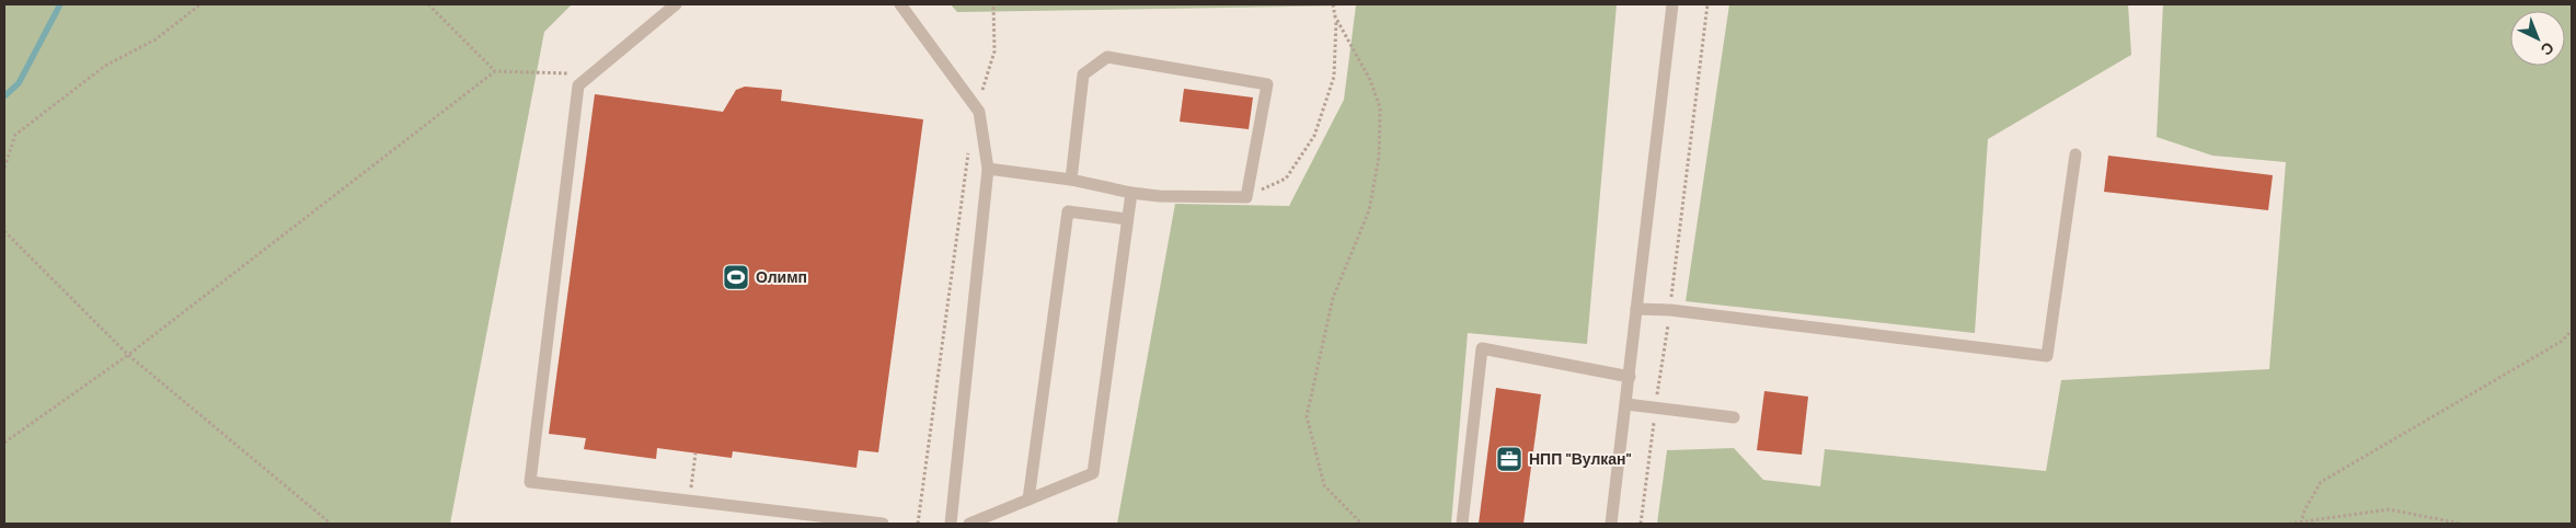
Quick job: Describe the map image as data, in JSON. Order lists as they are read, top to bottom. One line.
{"places":{"sports":["Олимп"],"office":["НПП \"Вулкан\""]},"north":"bottom right"}
